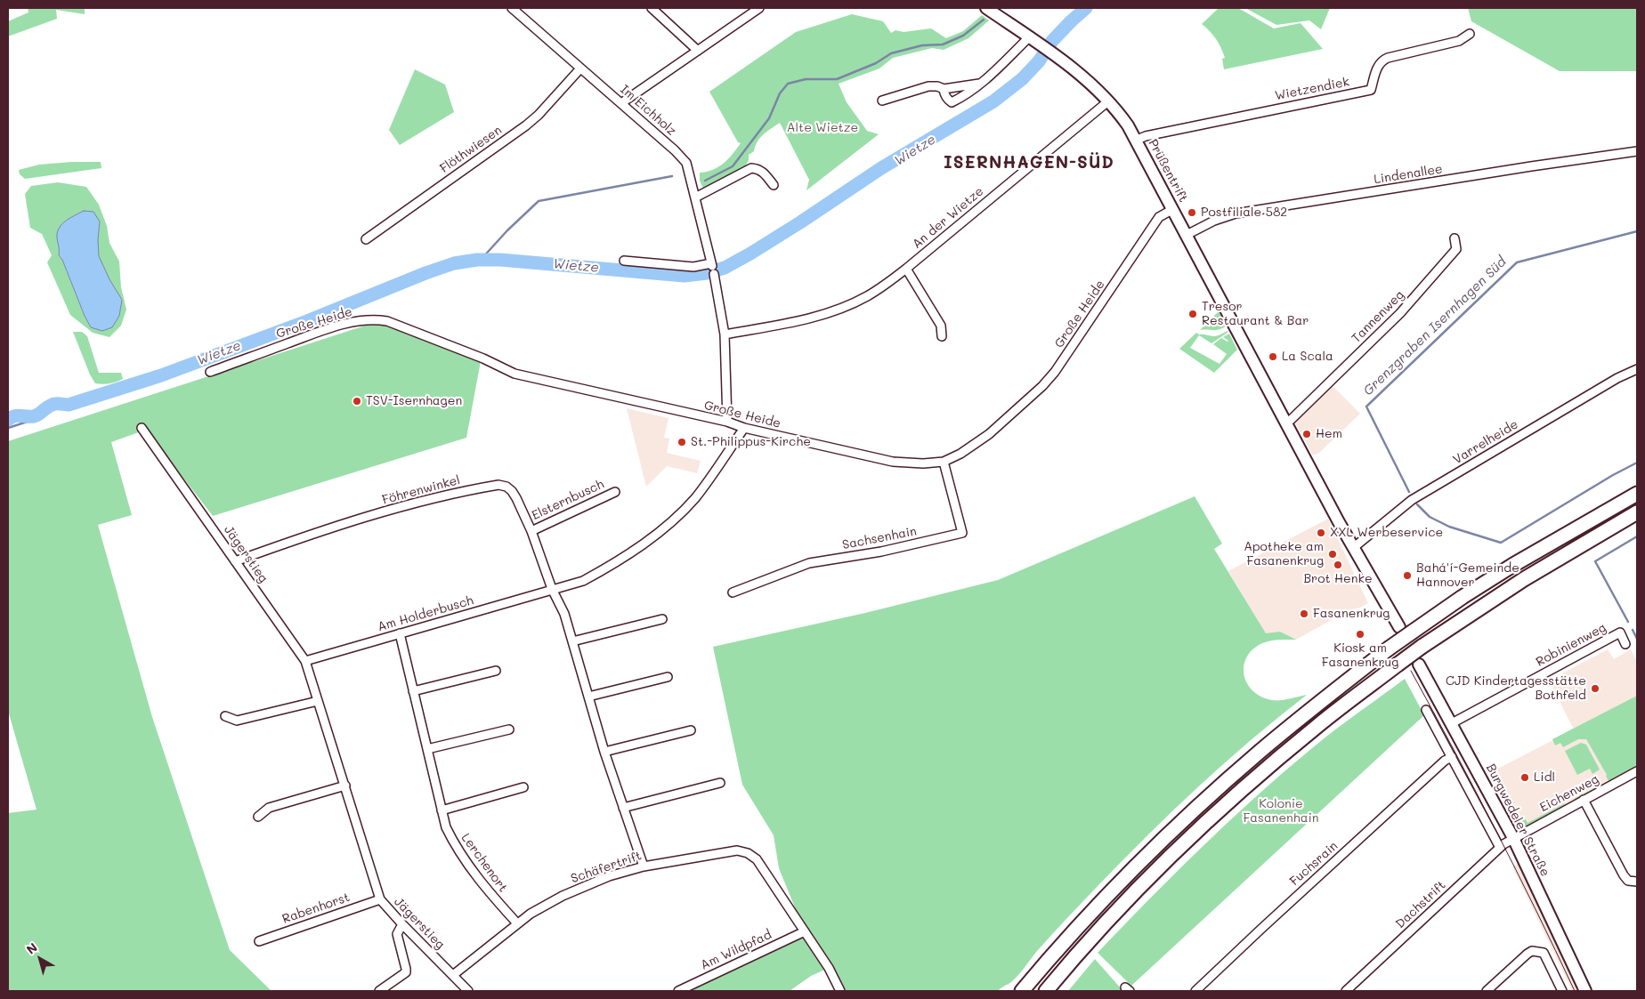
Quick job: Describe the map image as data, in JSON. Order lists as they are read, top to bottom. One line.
{"streets":{"main road":["Prüßentrift","Burgwedeler Straße"],"street":["Wietzendiek","Im Eichholz","Flöthwiesen","Lindenallee","An der Wietze","Große Heide","Tannenweg","Varrelheide","Föhrenwinkel","Elsternbusch","Sachsenhain","Jägerstieg","Am Holderbusch","Robinienweg","Eichenweg","Lerchenort","Fuchsrain","Schäfertrift","Dachstrift","Rabenhorst","Am Wildpfad"]},"crossings":[["Wietzendiek","Prüßentrift"],["Im Eichholz","Flöthwiesen"],["Im Eichholz","An der Wietze"],["Im Eichholz","Große Heide"],["Prüßentrift","Lindenallee"],["Prüßentrift","An der Wietze"],["Prüßentrift","Große Heide"],["Prüßentrift","Tannenweg"],["Prüßentrift","Varrelheide"],["Große Heide","Sachsenhain"],["Große Heide","Am Holderbusch"],["Föhrenwinkel","Elsternbusch"],["Föhrenwinkel","Jägerstieg"],["Föhrenwinkel","Am Holderbusch"],["Föhrenwinkel","Schäfertrift"],["Jägerstieg","Am Holderbusch"],["Jägerstieg","Schäfertrift"],["Jägerstieg","Rabenhorst"],["Am Holderbusch","Lerchenort"],["Robinienweg","Burgwedeler Straße"],["Eichenweg","Burgwedeler Straße"],["Eichenweg","Dachstrift"],["Burgwedeler Straße","Dachstrift"],["Lerchenort","Schäfertrift"],["Schäfertrift","Am Wildpfad"]],"districts":["ISERNHAGEN-SÜD"],"water":["Wietze","Grenzgraben Isernhagen Süd"],"parks":["Alte Wietze","Kolonie Fasanenhain"],"places":["Postfiliale 582","Tresor Restaurant & Bar","La Scala","TSV-Isernhagen","Hem","St.-Philippus-Kirche","XXL Werbeservice","Apotheke am Fasanenkrug","Brot Henke","Bahá'í-Gemeinde Hannover","Fasanenkrug","Kiosk am Fasanenkrug","CJD Kindertagesstätte Bothfeld","Lidl"],"north":"top left"}
